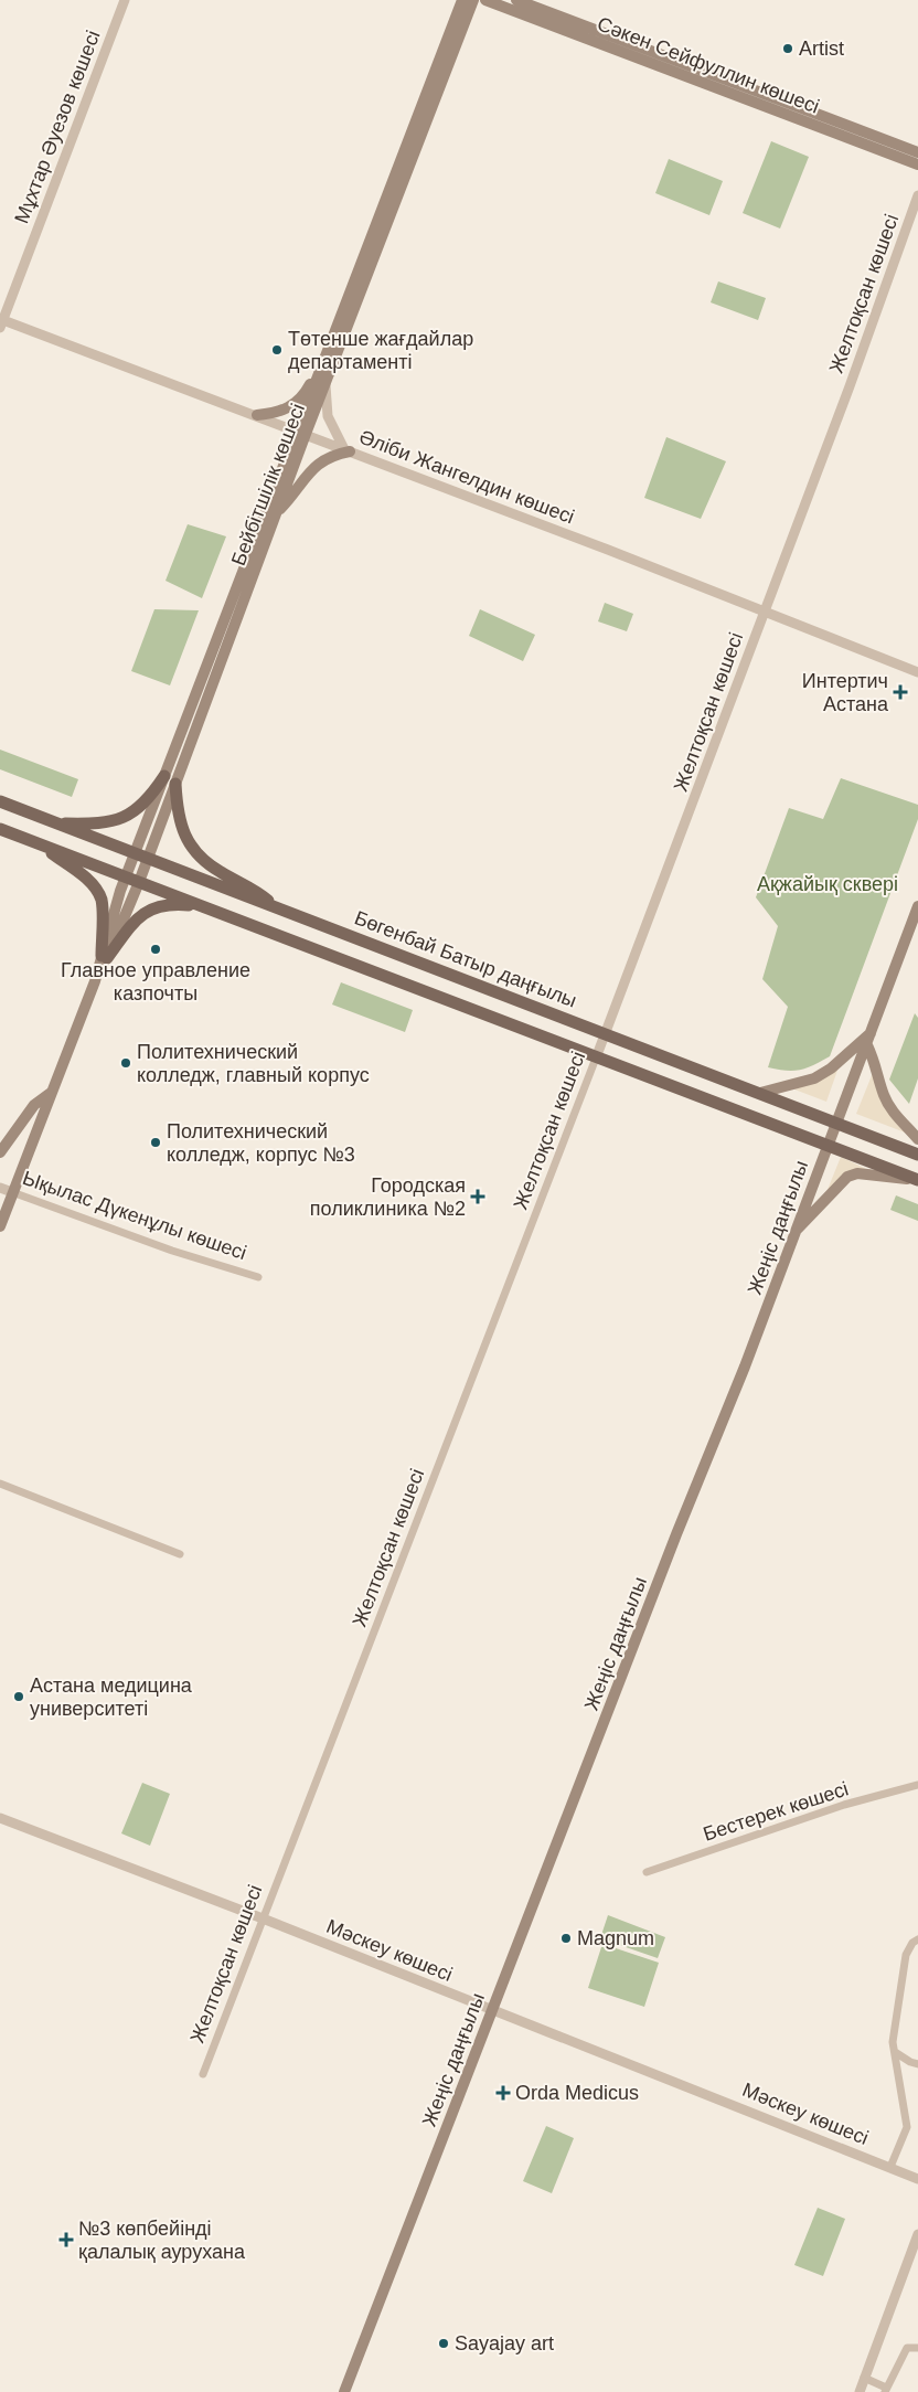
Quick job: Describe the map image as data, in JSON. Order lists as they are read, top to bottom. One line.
{"streets":{"main road":["Сәкен Сейфуллин көшесі","Бейбітшілік көшесі","Бөгенбай Батыр даңғылы","Жеңіс даңғылы"],"street":["Мұхтар Әуезов көшесі","Желтоқсан көшесі","Әліби Жангелдин көшесі","Ықылас Дүкенұлы көшесі","Бестерек көшесі","Мәскеу көшесі"]},"crossings":[["Мұхтар Әуезов көшесі","Әліби Жангелдин көшесі"],["Желтоқсан көшесі","Әліби Жангелдин көшесі"],["Желтоқсан көшесі","Бөгенбай Батыр даңғылы"],["Желтоқсан көшесі","Мәскеу көшесі"],["Әліби Жангелдин көшесі","Бейбітшілік көшесі"],["Бейбітшілік көшесі","Бөгенбай Батыр даңғылы"],["Бейбітшілік көшесі","Ықылас Дүкенұлы көшесі"],["Бөгенбай Батыр даңғылы","Жеңіс даңғылы"],["Жеңіс даңғылы","Мәскеу көшесі"]],"parks":["Ақжайық сквері"],"places":{"other":["Artist","Төтенше жағдайлар департаменті","Главное управление казпочты","Политехнический колледж, главный корпус","Политехнический колледж, корпус №3","Астана медицина университеті","Magnum","Sayajay аrt"],"health":["Интертич Астана","Городская поликлиника №2","Orda Medicus","№3 көпбейінді қалалық аурухана"]}}
